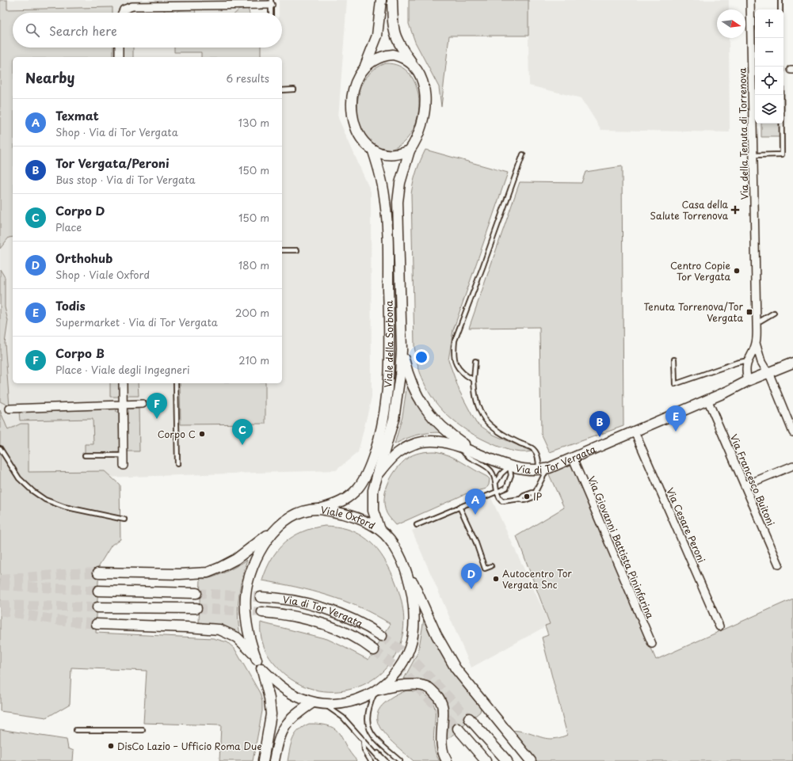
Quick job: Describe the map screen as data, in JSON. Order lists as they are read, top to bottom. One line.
{"streets":{"street":["Via della Tenuta di Torrenova","Viale della Sorbona","Via di Tor Vergata","Via Francesco Buitoni","Viale Oxford","Via Cesare Peroni","Via Giovanni Battista Pininfarina"]},"crossings":[["Via della Tenuta di Torrenova","Via di Tor Vergata"],["Viale della Sorbona","Via di Tor Vergata"],["Viale della Sorbona","Viale Oxford"],["Via di Tor Vergata","Via Cesare Peroni"],["Via di Tor Vergata","Via Giovanni Battista Pininfarina"]],"places":{"health":["Casa della Salute Torrenova"],"other":["Centro Copie Tor Vergata","Corpo C","IP","Autocentro Tor Vergata Snc","DisCo Lazio – Ufficio Roma Due"],"transit":["Tenuta Torrenova/Tor Vergata"]},"north":"right","page":{"map_buttons":["+","−"],"search":"Search here","heading":["Nearby","6 results"],"list":[{"mark":"A","name":"Texmat","note":"Shop · Via di Tor Vergata","value":"130 m"},{"mark":"B","name":"Tor Vergata/Peroni","note":"Bus stop · Via di Tor Vergata","value":"150 m"},{"mark":"C","name":"Corpo D","note":"Place","value":"150 m"},{"mark":"D","name":"Orthohub","note":"Shop · Viale Oxford","value":"180 m"},{"mark":"E","name":"Todis","note":"Supermarket · Via di Tor Vergata","value":"200 m"},{"mark":"F","name":"Corpo B","note":"Place · Viale degli Ingegneri","value":"210 m"}],"pins":["F","E","B","C","A","D"]}}
